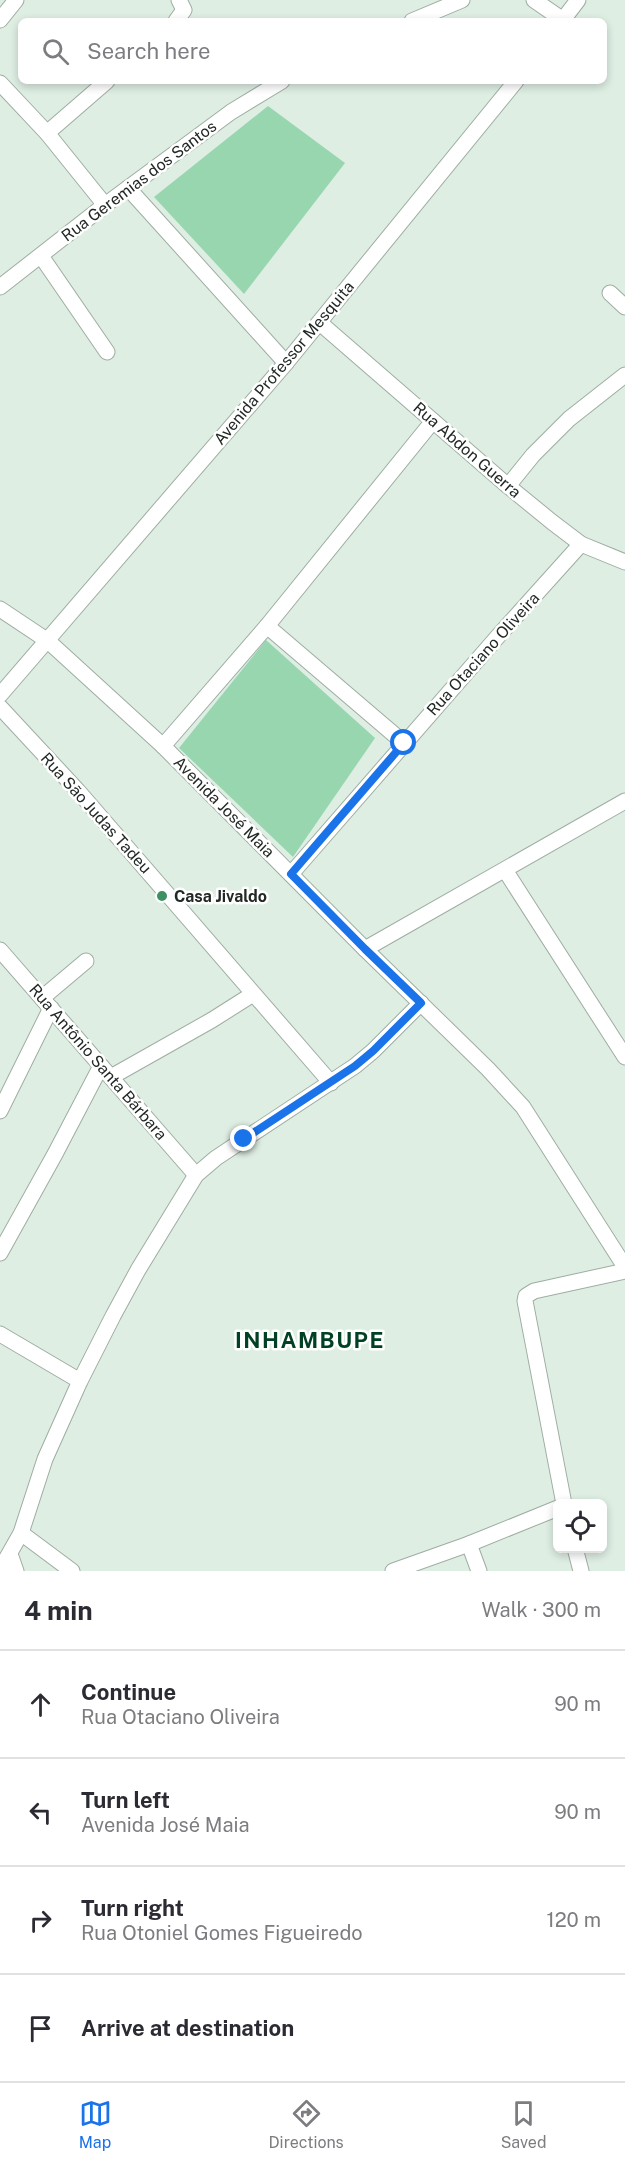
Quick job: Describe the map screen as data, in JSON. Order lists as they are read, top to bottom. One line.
{"streets":{"street":["Rua Geremias dos Santos","Avenida Professor Mesquita","Rua Abdon Guerra","Rua Otaciano Oliveira","Avenida José Maia","Rua São Judas Tadeu","Rua Antônio Santa Bárbara"]},"crossings":[["Avenida Professor Mesquita","Rua Abdon Guerra"],["Avenida Professor Mesquita","Avenida José Maia"],["Rua Abdon Guerra","Rua Otaciano Oliveira"],["Rua Otaciano Oliveira","Avenida José Maia"]],"districts":["INHAMBUPE"],"places":["Casa Jivaldo"],"page":{"search":"Search here","heading":["4 min","Walk · 300 m"],"list":[["Continue","Rua Otaciano Oliveira","90 m"],["Turn left","Avenida José Maia","90 m"],["Turn right","Rua Otoniel Gomes Figueiredo","120 m"],"Arrive at destination"],"nav":["Map","Directions","Saved"]}}
